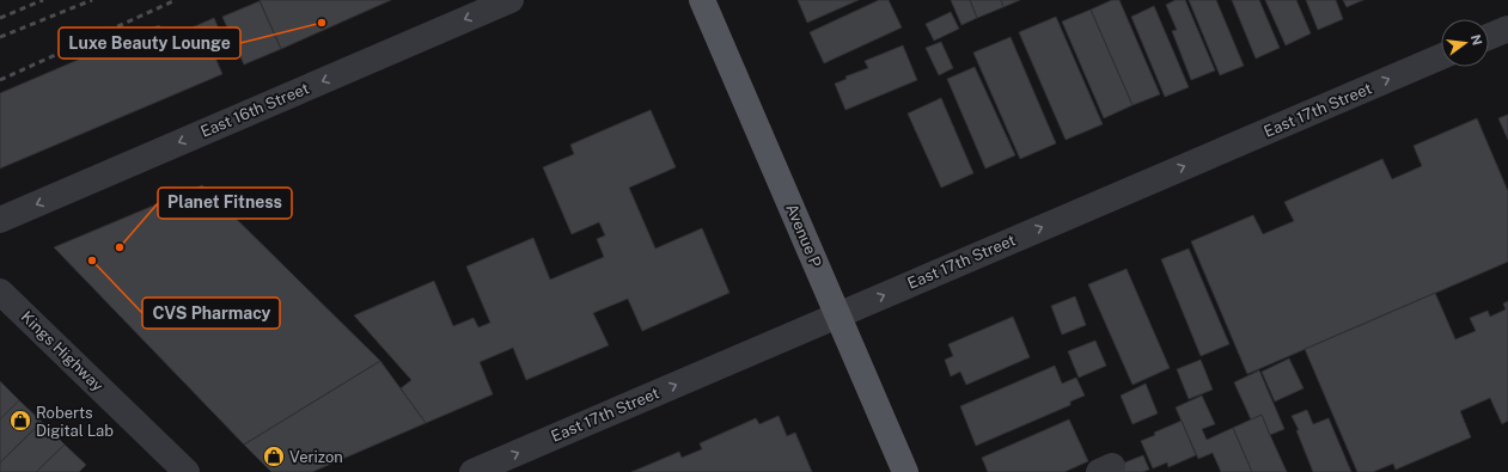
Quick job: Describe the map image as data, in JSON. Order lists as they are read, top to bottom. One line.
{"streets":{"main road":["Avenue P"],"street":["East 16th Street","East 17th Street","Kings Highway"]},"crossings":[["East 17th Street","Avenue P"]],"one_way":["East 16th Street","East 17th Street"],"places":{"other":["Luxe Beauty Lounge","Planet Fitness","CVS Pharmacy"],"shop":["Roberts Digital Lab","Verizon"]},"north":"right"}
